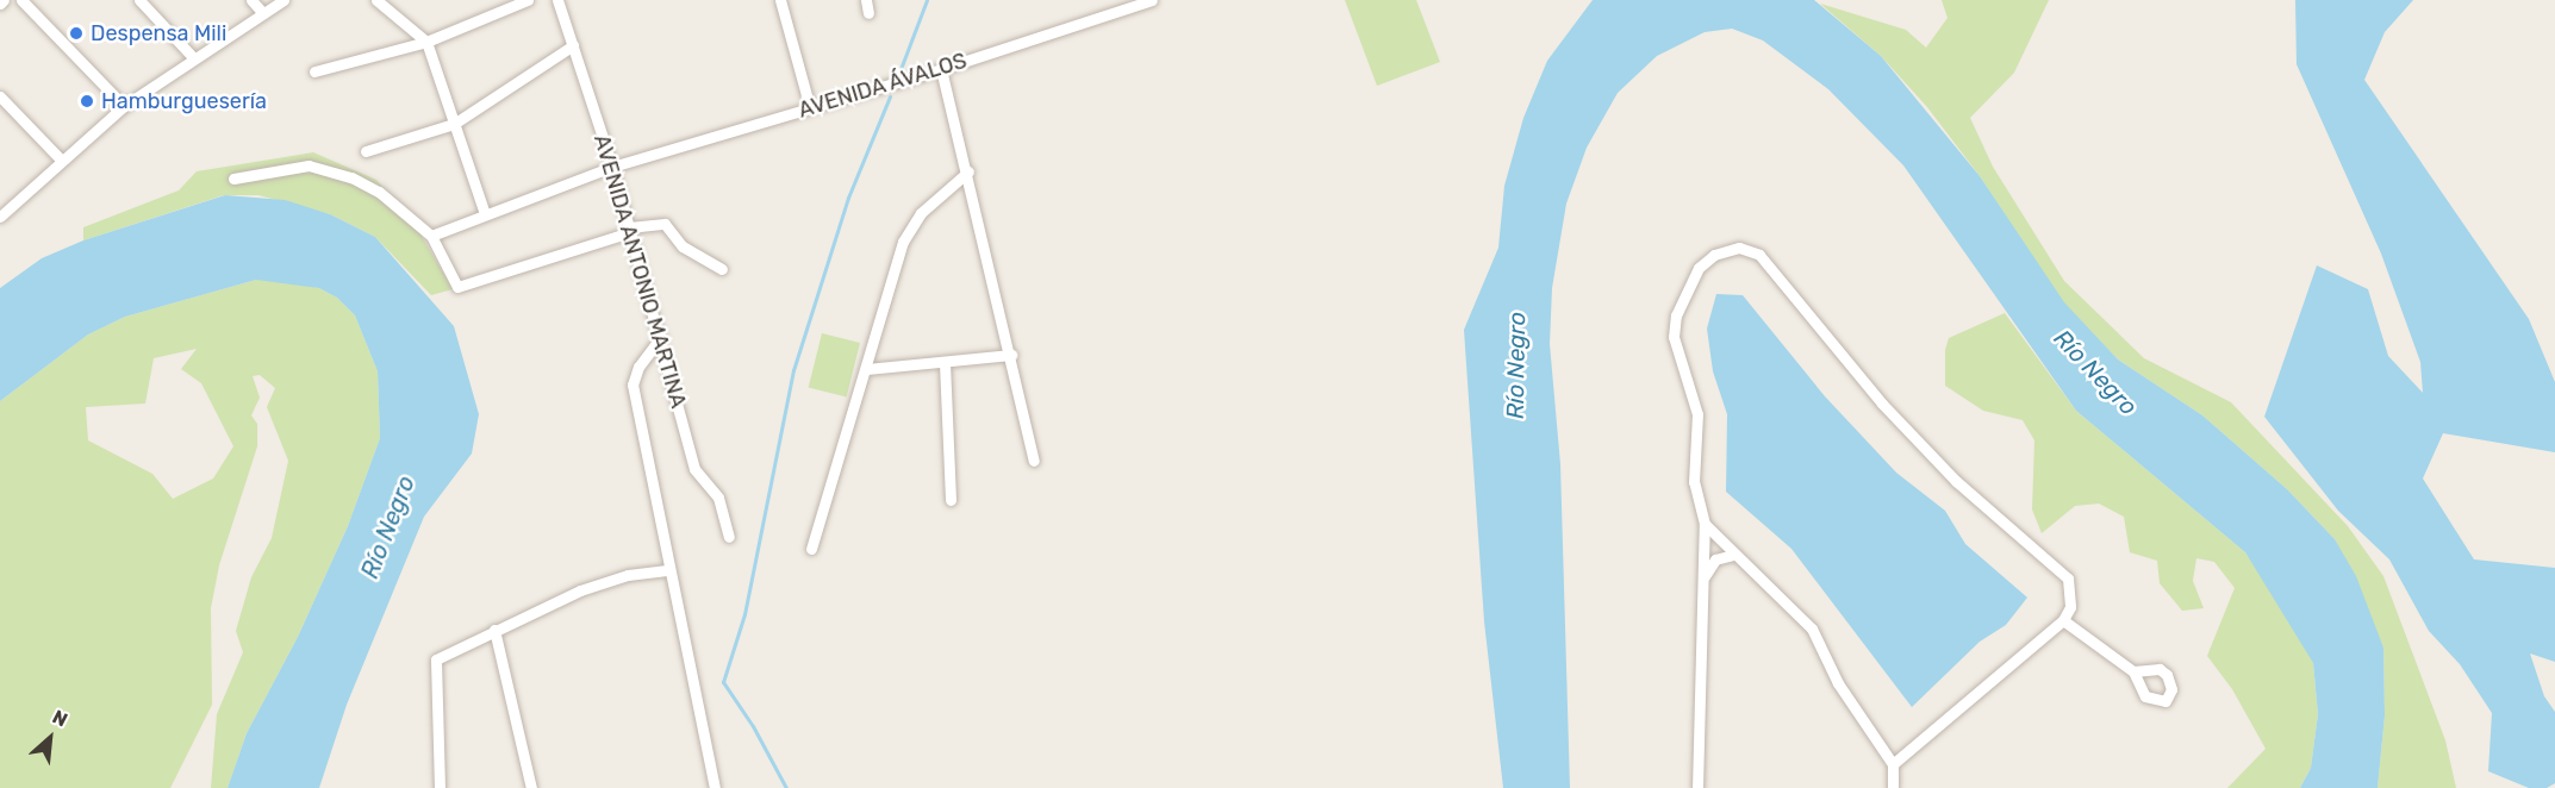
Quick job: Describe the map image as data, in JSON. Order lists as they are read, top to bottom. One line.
{"streets":{"street":["AVENIDA ÁVALOS","AVENIDA ANTONIO MARTINA"]},"crossings":[["AVENIDA ÁVALOS","AVENIDA ANTONIO MARTINA"]],"water":["Río Negro"],"places":["Despensa Mili","Hamburguesería"],"north":"top right"}
